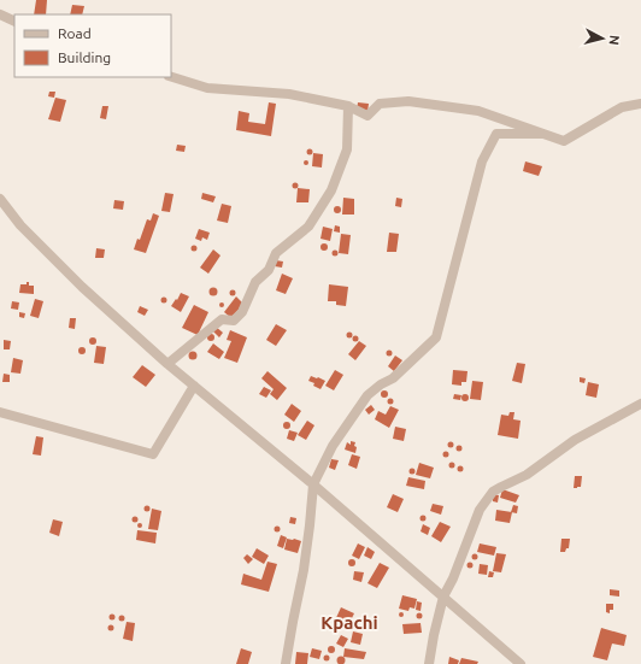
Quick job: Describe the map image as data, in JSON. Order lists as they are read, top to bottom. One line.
{"districts":["Kpachi"],"legend":["Road","Building"],"north":"right"}
